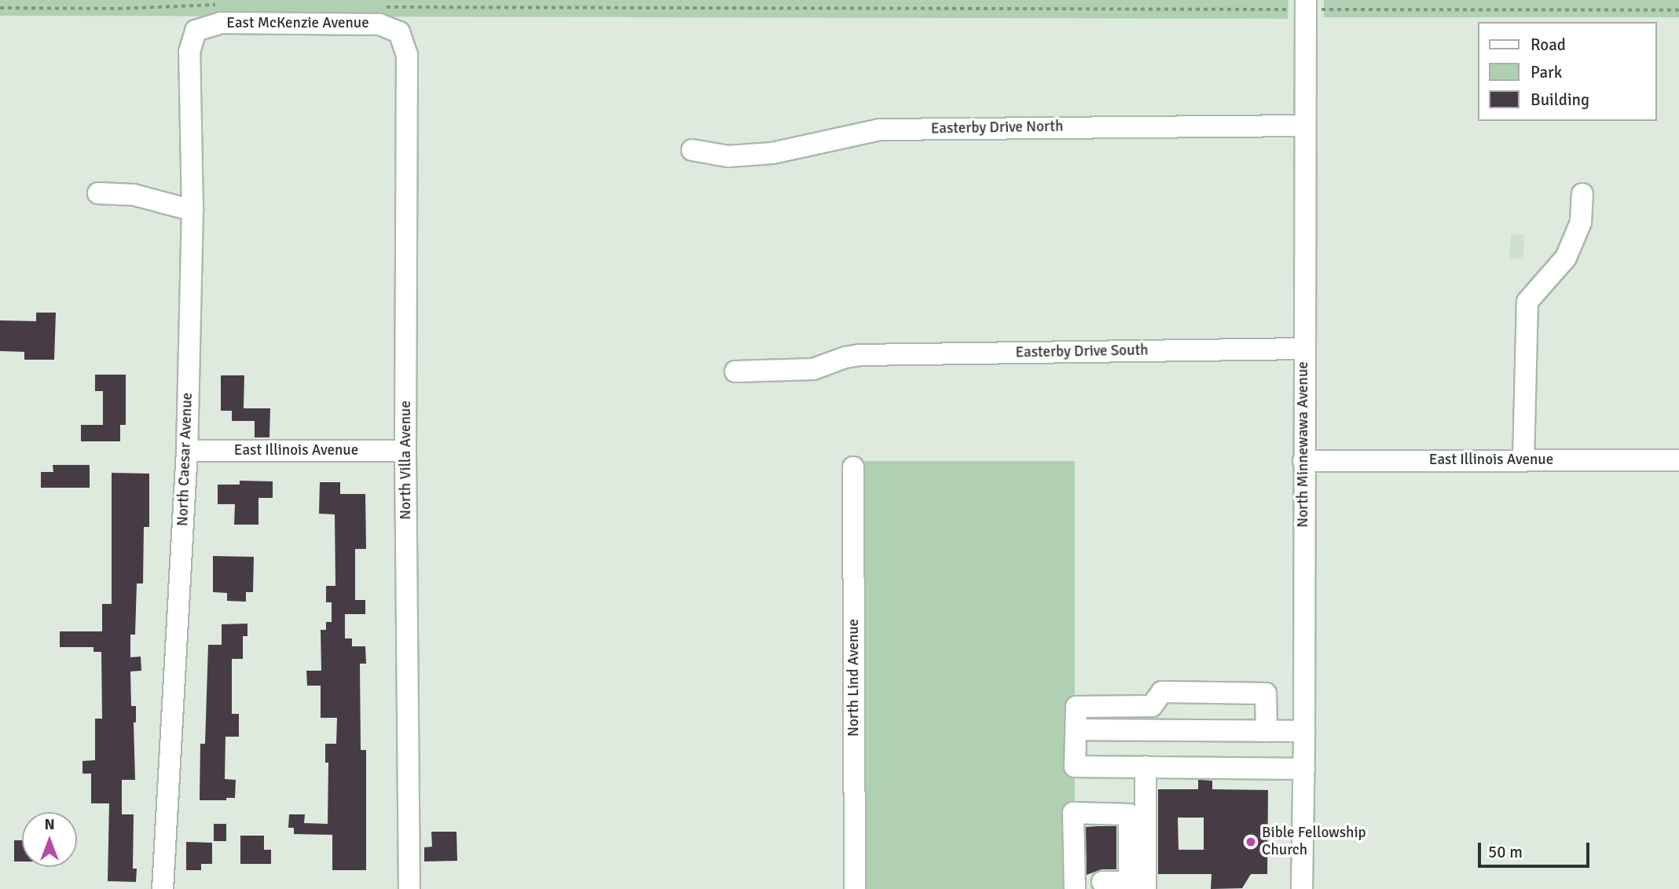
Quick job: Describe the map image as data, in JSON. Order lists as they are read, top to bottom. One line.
{"streets":{"street":["East McKenzie Avenue","Easterby Drive North","Easterby Drive South","North Minnewawa Avenue","East Illinois Avenue","North Caesar Avenue","North Villa Avenue","North Lind Avenue"]},"crossings":[["East McKenzie Avenue","North Caesar Avenue"],["East McKenzie Avenue","North Villa Avenue"],["Easterby Drive North","North Minnewawa Avenue"],["Easterby Drive South","North Minnewawa Avenue"],["North Minnewawa Avenue","East Illinois Avenue"],["East Illinois Avenue","North Caesar Avenue"],["East Illinois Avenue","North Villa Avenue"]],"places":["Bible Fellowship Church"],"legend":["Road","Park","Building"],"scale_bar":"50 m","north":"top"}
